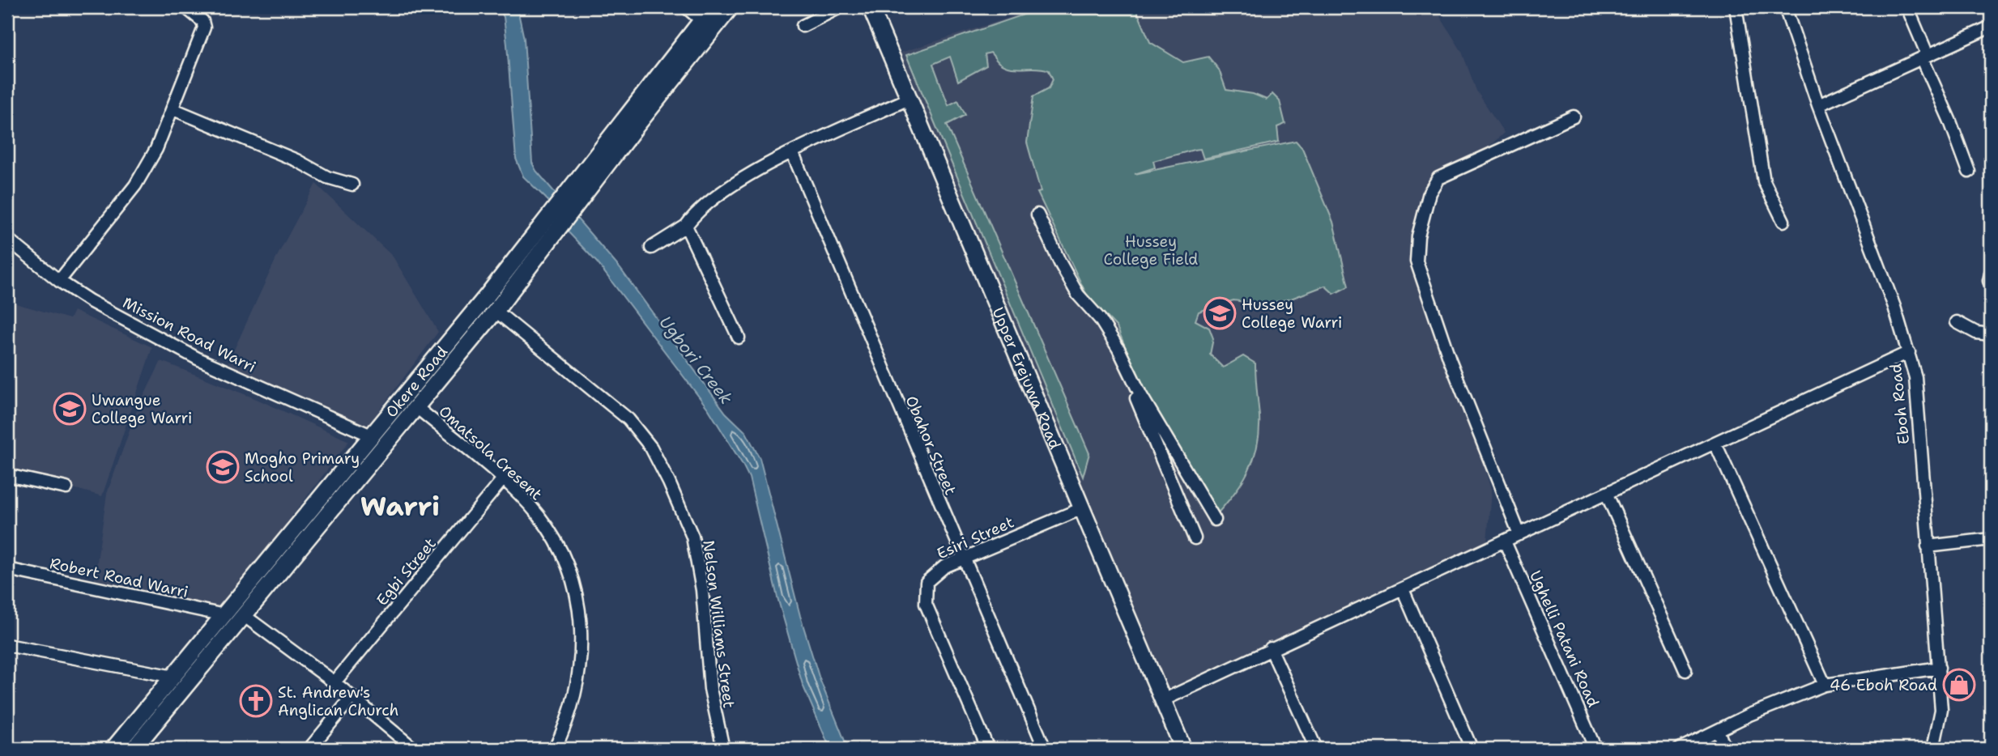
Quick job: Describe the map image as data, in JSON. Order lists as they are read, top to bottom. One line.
{"streets":{"main road":["Upper Erejuwa Road","Okere Road"],"street":["Mission Road Warri","Eboh Road","Obahor Street","Omatsola Cresent","Esiri Street","Egbi Street","Robert Road Warri","Nelson Williams Street","Ughelli Patani Road"]},"crossings":[["Mission Road Warri","Okere Road"],["Upper Erejuwa Road","Esiri Street"],["Okere Road","Omatsola Cresent"],["Okere Road","Robert Road Warri"],["Okere Road","Nelson Williams Street"],["Obahor Street","Esiri Street"],["Omatsola Cresent","Egbi Street"]],"districts":["Warri"],"water":["Ugbori Creek"],"parks":["Hussey College Field"],"places":{"school or university":["Hussey College Warri","Uwangue College Warri","Mogho Primary School"],"shop":["46 Eboh Road"],"church":["St. Andrew's Anglican Church"]}}
